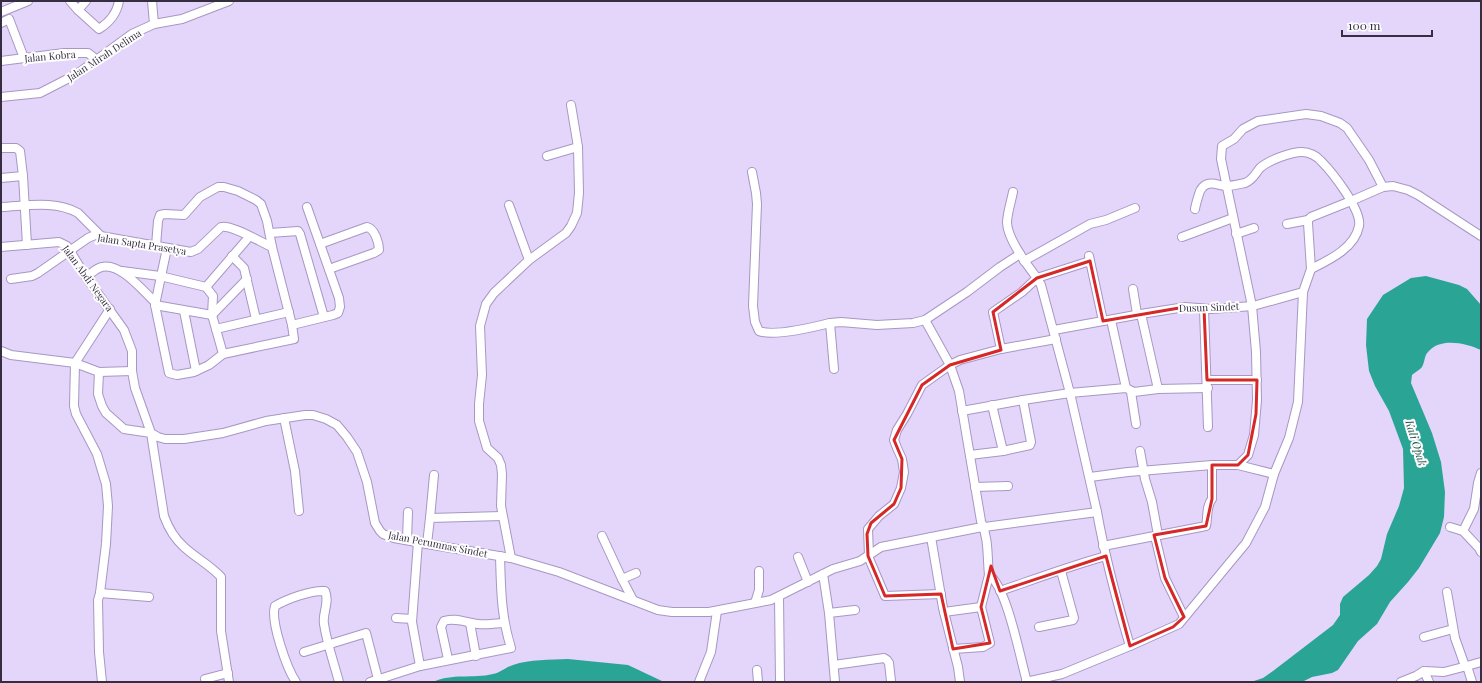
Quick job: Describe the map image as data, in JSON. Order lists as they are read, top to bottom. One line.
{"streets":{"street":["Jalan Mirah Delima","Jalan Kobra","Jalan Sapta Prasetya","Jalan Abdi Negara","Dusun Sindet","Jalan Perumnas Sindet"]},"crossings":[["Jalan Mirah Delima","Jalan Kobra"],["Jalan Sapta Prasetya","Jalan Abdi Negara"],["Dusun Sindet","Jalan Perumnas Sindet"]],"water":["Kali Opak"],"scale_bar":"100 m"}
